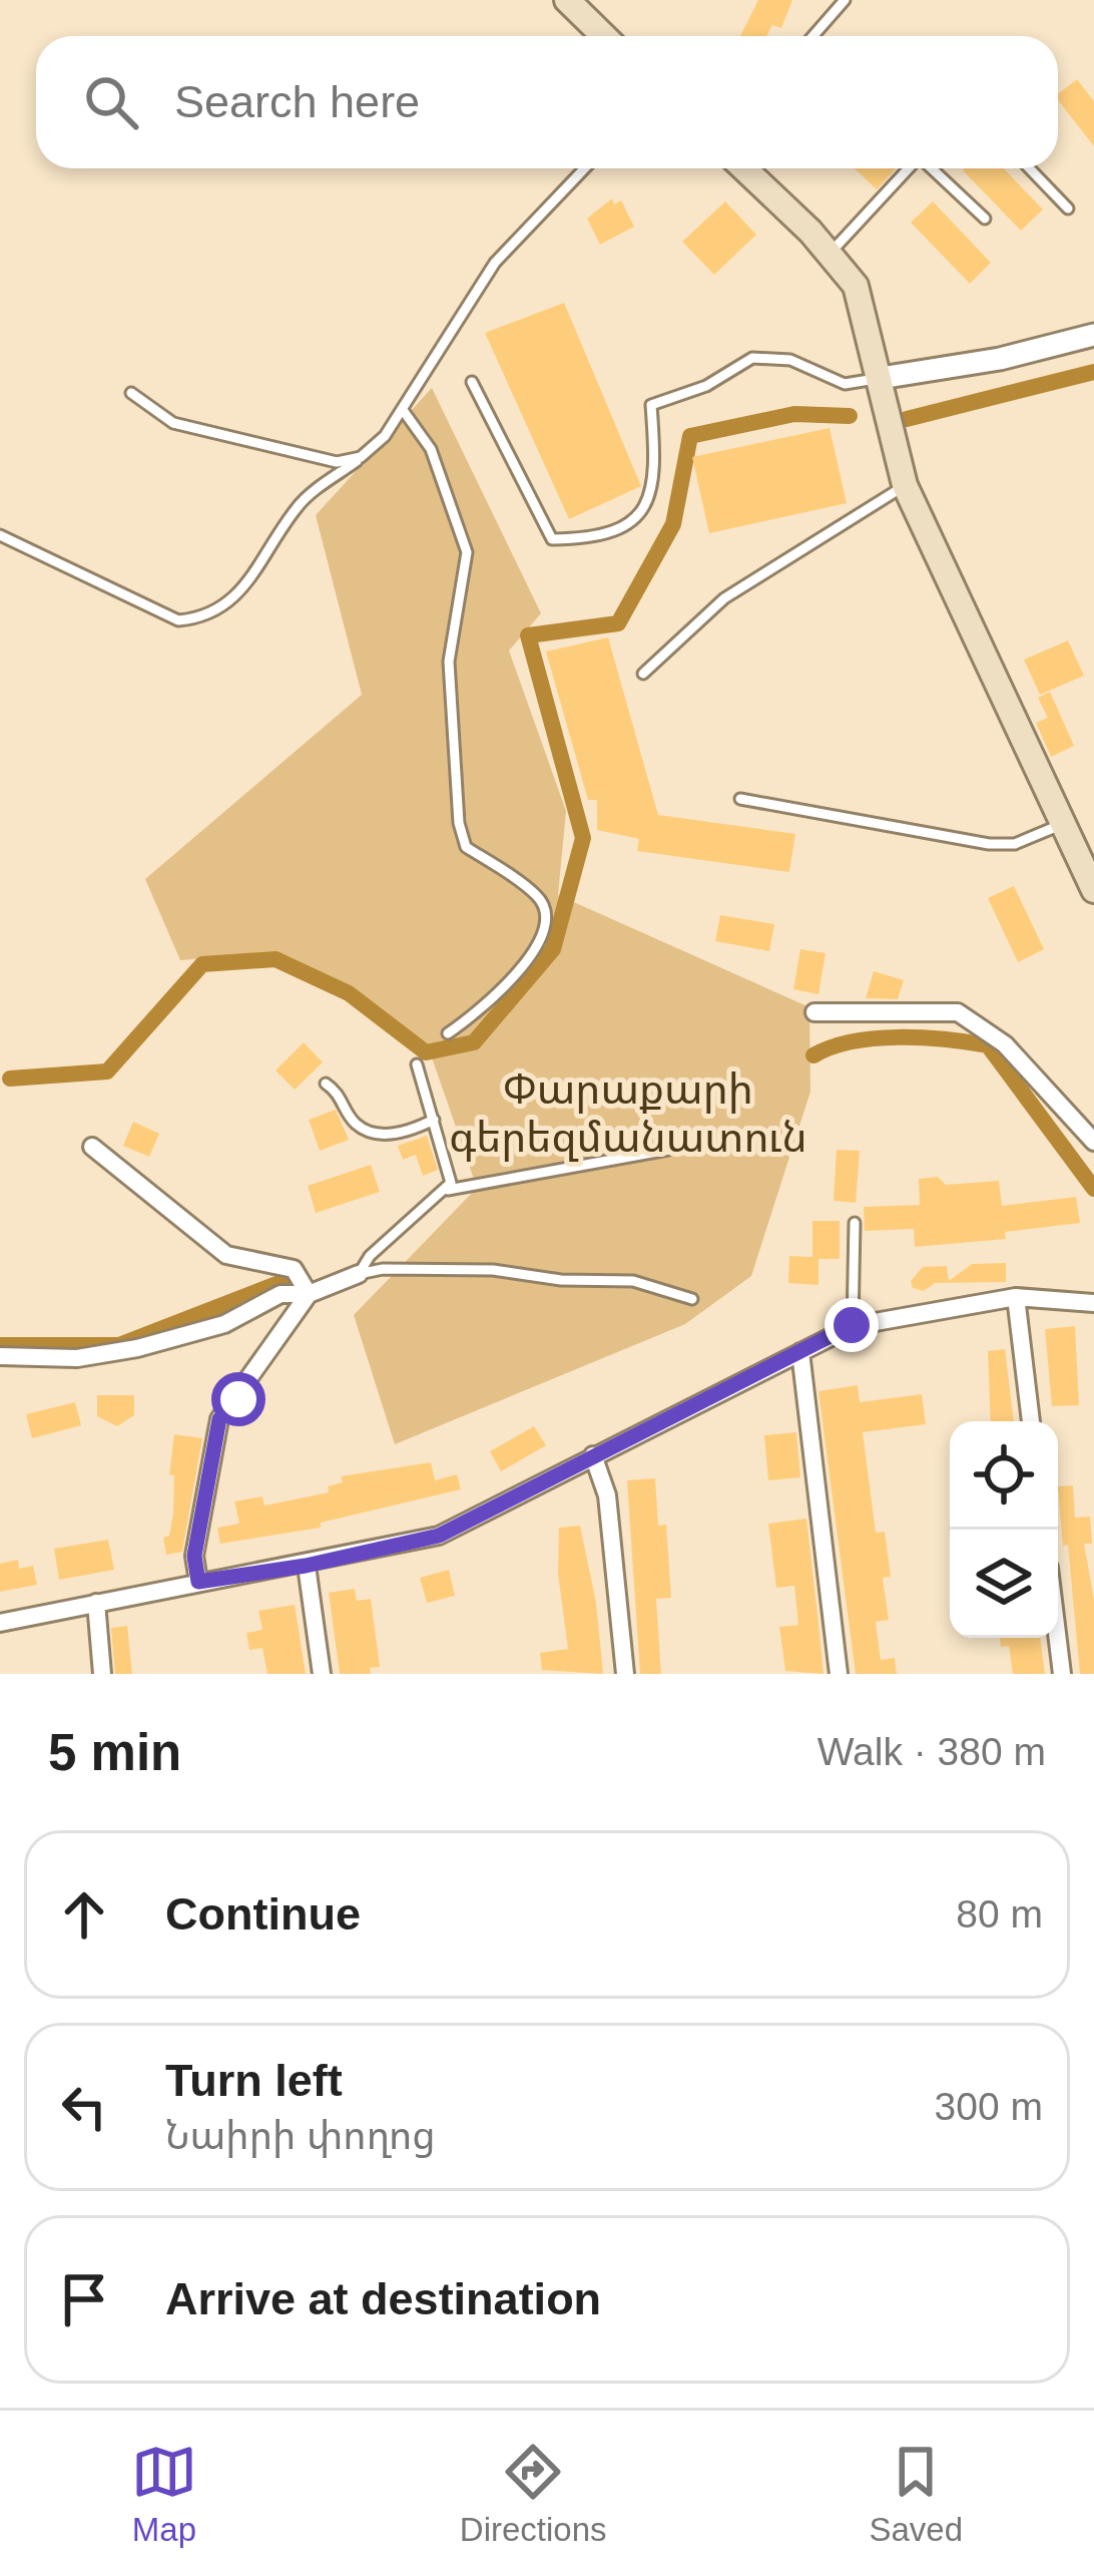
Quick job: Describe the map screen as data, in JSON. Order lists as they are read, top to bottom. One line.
{"parks":["Փարաքարի գերեզմանատուն"],"page":{"search":"Search here","heading":["5 min","Walk · 380 m"],"list":[["Continue","80 m"],["Turn left","Նաիրի փողոց","300 m"],"Arrive at destination"],"nav":["Map","Directions","Saved"]}}
